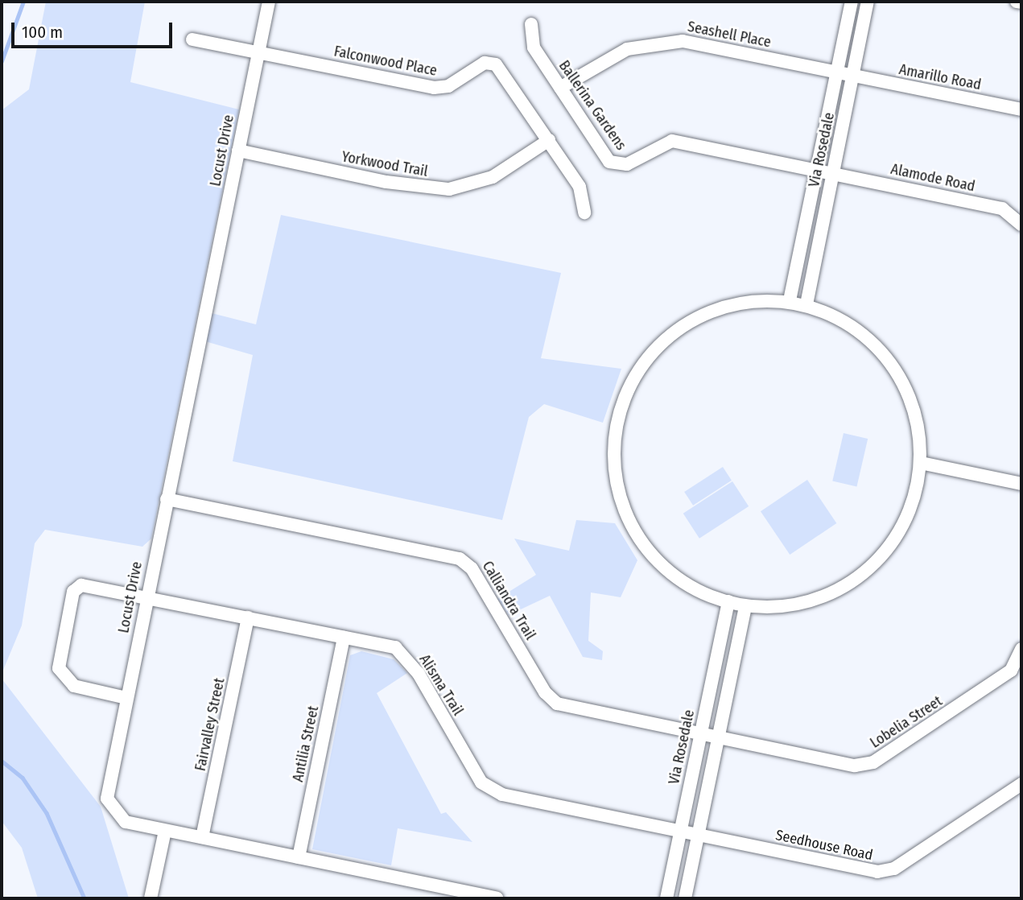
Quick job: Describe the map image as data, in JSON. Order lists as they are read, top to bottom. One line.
{"streets":{"street":["Seashell Place","Falconwood Place","Amarillo Road","Ballerina Gardens","Via Rosedale","Locust Drive","Yorkwood Trail","Alamode Road","Calliandra Trail","Alisma Trail","Lobelia Street","Fairvalley Street","Antilia Street","Seedhouse Road"]},"crossings":[["Seashell Place","Amarillo Road"],["Seashell Place","Ballerina Gardens"],["Seashell Place","Via Rosedale"],["Falconwood Place","Locust Drive"],["Falconwood Place","Yorkwood Trail"],["Amarillo Road","Via Rosedale"],["Ballerina Gardens","Via Rosedale"],["Ballerina Gardens","Alamode Road"],["Via Rosedale","Alamode Road"],["Via Rosedale","Calliandra Trail"],["Via Rosedale","Alisma Trail"],["Locust Drive","Yorkwood Trail"],["Locust Drive","Calliandra Trail"],["Locust Drive","Alisma Trail"],["Locust Drive","Fairvalley Street"],["Locust Drive","Antilia Street"],["Calliandra Trail","Lobelia Street"],["Alisma Trail","Fairvalley Street"],["Alisma Trail","Antilia Street"],["Alisma Trail","Seedhouse Road"]],"scale_bar":"100 m"}
